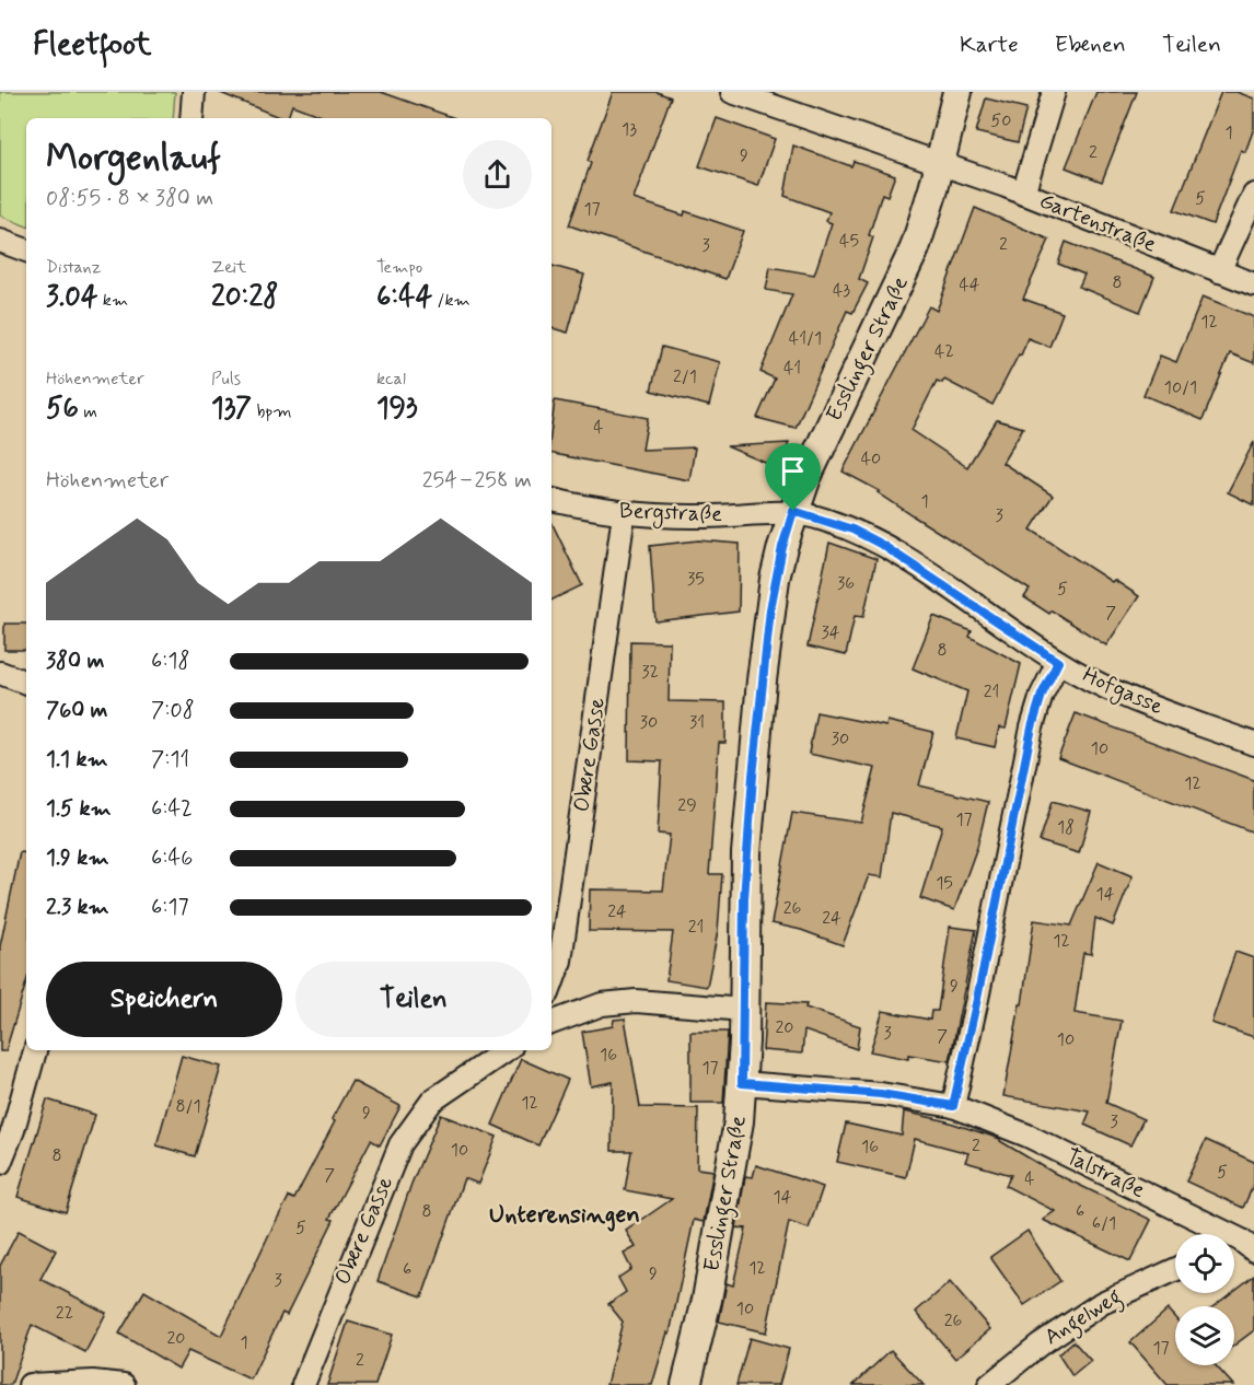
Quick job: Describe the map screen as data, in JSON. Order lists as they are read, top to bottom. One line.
{"streets":{"street":["Gartenstraße","Esslinger Straße","Bergstraße","Hofgasse","Obere Gasse","Talstraße","Angelweg"]},"crossings":[["Gartenstraße","Esslinger Straße"],["Esslinger Straße","Bergstraße"],["Esslinger Straße","Hofgasse"],["Esslinger Straße","Talstraße"],["Bergstraße","Hofgasse"],["Bergstraße","Obere Gasse"]],"districts":["Unterensingen"],"house_numbers":["50","13","1","2","9","5","17","45","2","3","8","44","43","12","41/1","42","41","2/1","10/1","4","40","1","3","35","36","5","7","34","8","32","21","30","31","30","10","12","29","17","18","15","14","26","24","24","21","12","9","20","3","7","10","16","17","12","8/1","9","3","2","16","10","8","5","7","4","14","8","6","6/1","5","12","6","9","3","10","22","26","20","1","17","2"],"page":{"header":"Fleetfoot","nav":["Karte","Ebenen","Teilen"],"heading":["Morgenlauf","08:55 · 8 × 380 m"],"stats":[["Distanz","3.04 km"],["Zeit","20:28"],["Tempo","6:44 /km"],["Höhenmeter","56 m"],["Puls","137 bpm"],["kcal","193"]],"chart":["Höhenmeter","254–258 m"],"list":[{"name":"380 m","note":"6:18"},{"name":"760 m","note":"7:08"},{"name":"1.1 km","note":"7:11"},{"name":"1.5 km","note":"6:42"},{"name":"1.9 km","note":"6:46"},{"name":"2.3 km","note":"6:17"}],"buttons":["Speichern","Teilen"]}}
